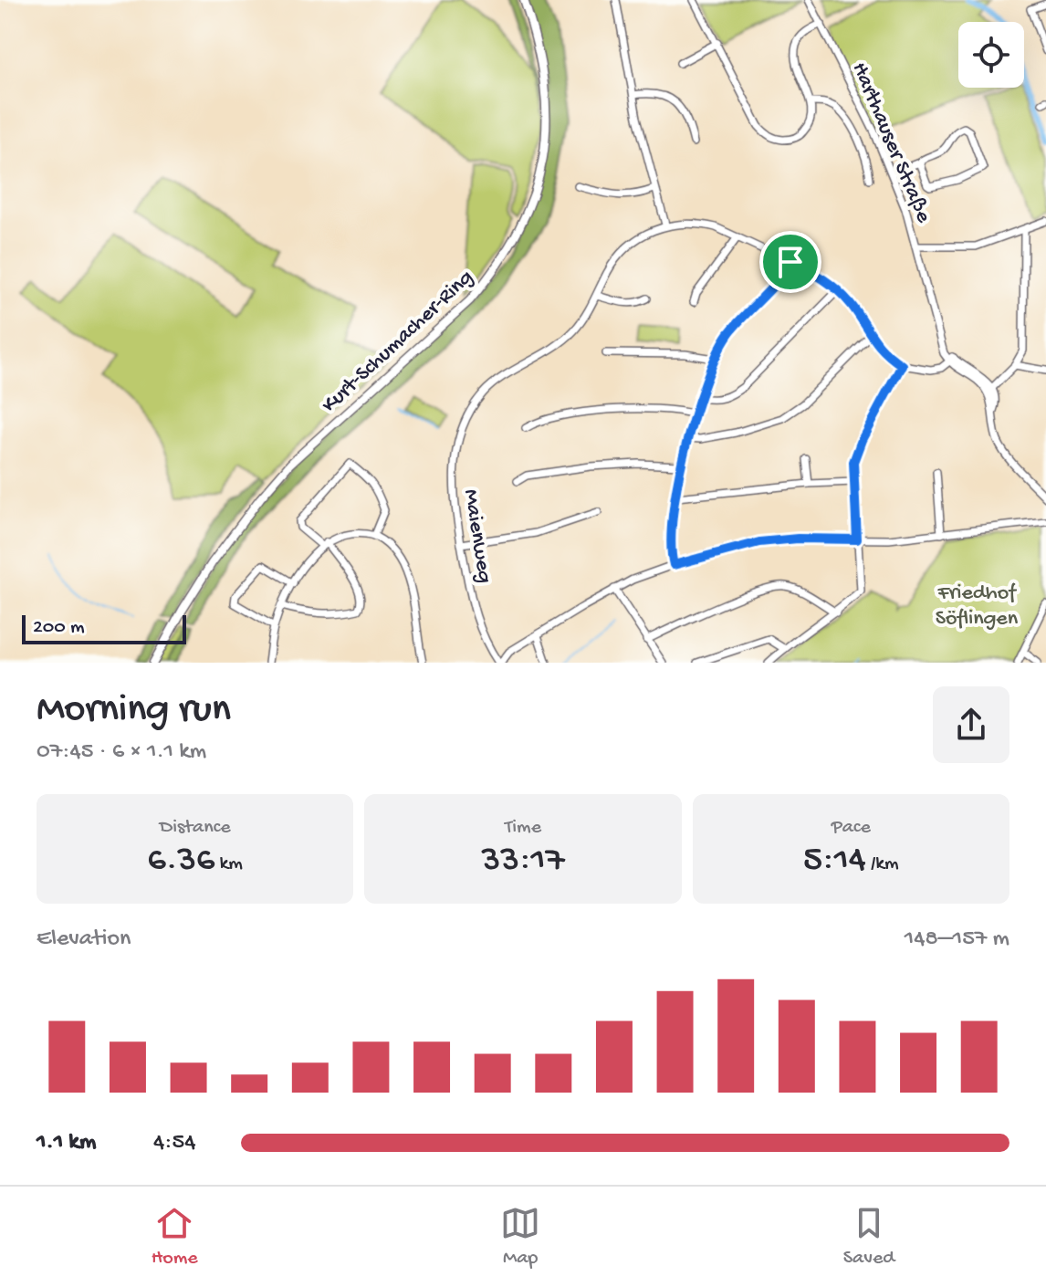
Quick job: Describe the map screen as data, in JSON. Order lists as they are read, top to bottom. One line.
{"streets":{"main road":["Kurt-Schumacher-Ring"],"street":["Harthauser Straße","Maienweg"]},"parks":["Friedhof Söflingen"],"scale_bar":"200 m","page":{"scale":"200 m","heading":["Morning run","07:45 · 6 × 1.1 km"],"stats":[["Distance","6.36 km"],["Time","33:17"],["Pace","5:14 /km"]],"chart":["Elevation","148–157 m"],"list":[{"name":"1.1 km","note":"4:54"}],"tabs":["Home","Map","Saved"]}}
